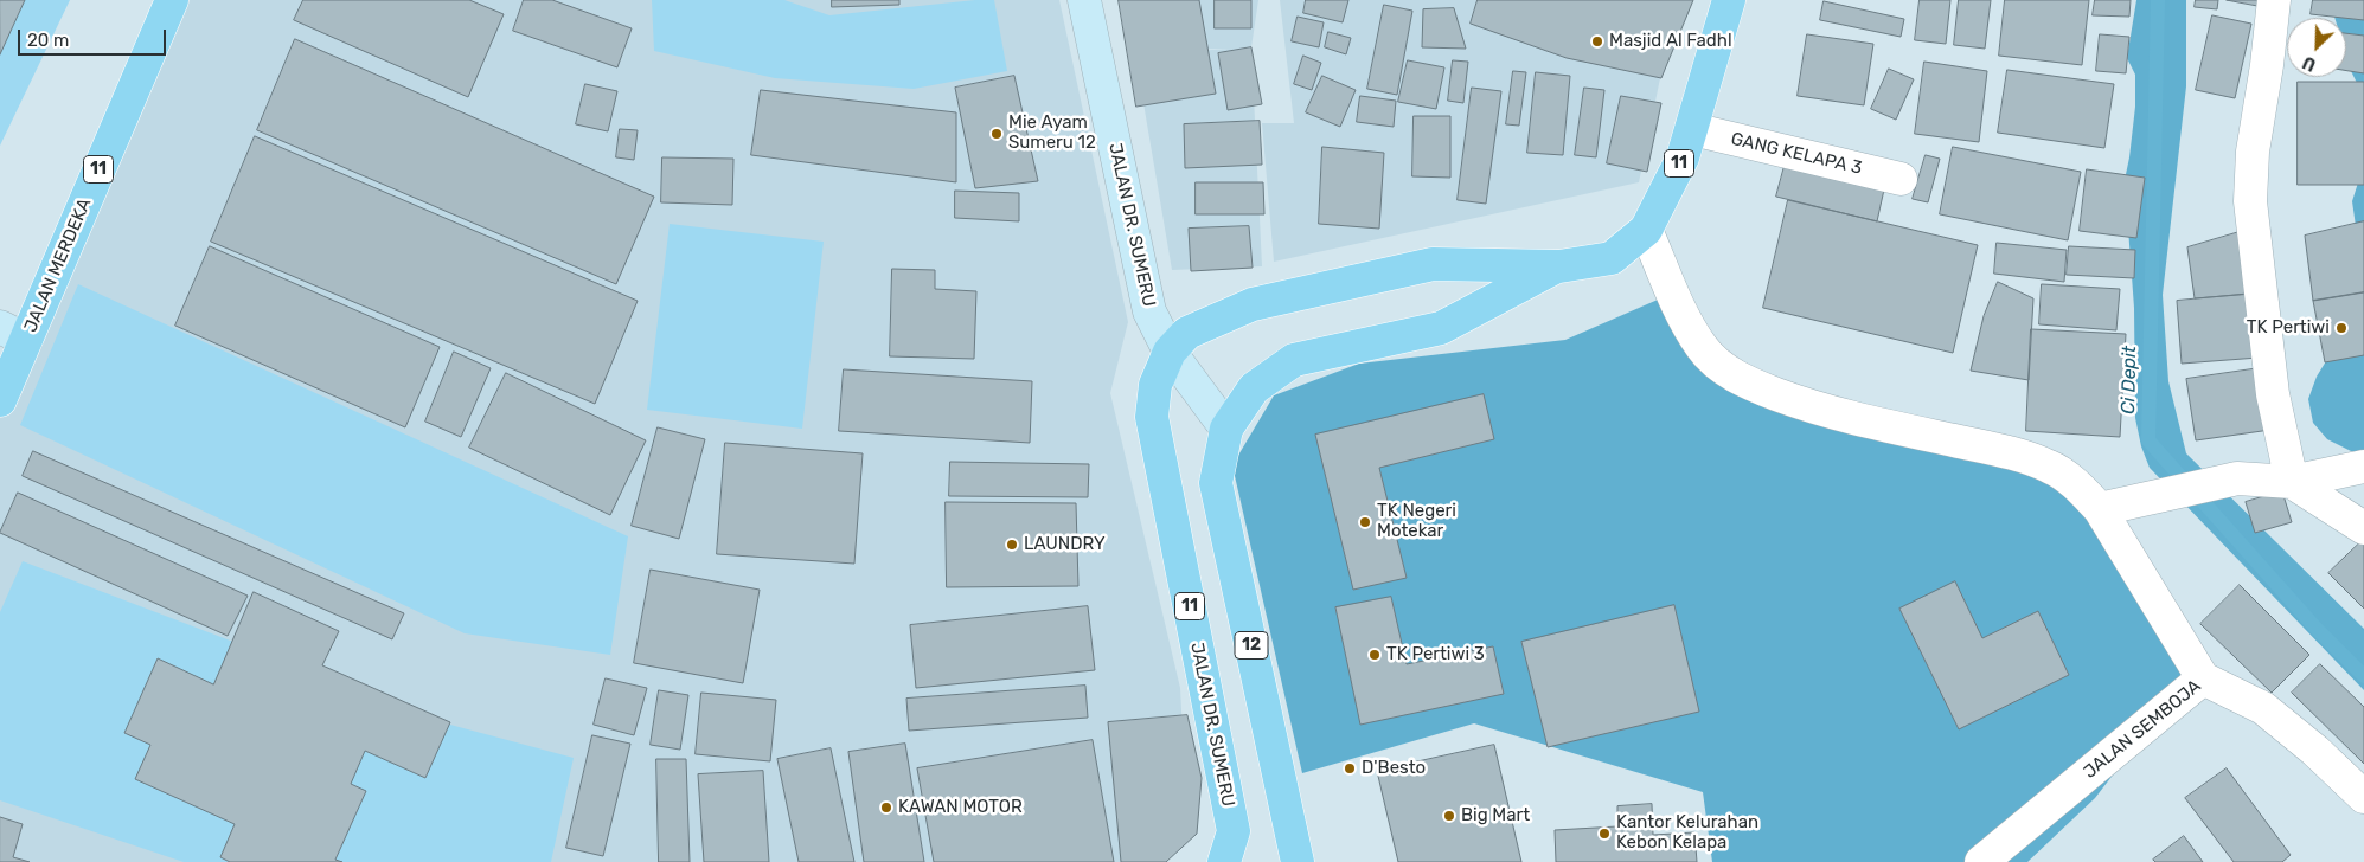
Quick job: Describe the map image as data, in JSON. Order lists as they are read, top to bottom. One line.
{"streets":{"main road":["11","JALAN DR. SUMERU","JALAN MERDEKA","12"],"street":["GANG KELAPA 3","JALAN SEMBOJA"]},"crossings":[["GANG KELAPA 3","11"],["11","JALAN DR. SUMERU"],["11","12"]],"water":["Ci Depit"],"places":["Masjid Al Fadhl","Mie Ayam Sumeru 12","TK Pertiwi","TK Negeri Motekar","LAUNDRY","TK Pertiwi 3","D'Besto","KAWAN MOTOR","Big Mart","Kantor Kelurahan Kebon Kelapa"],"scale_bar":"20 m","north":"bottom left"}
